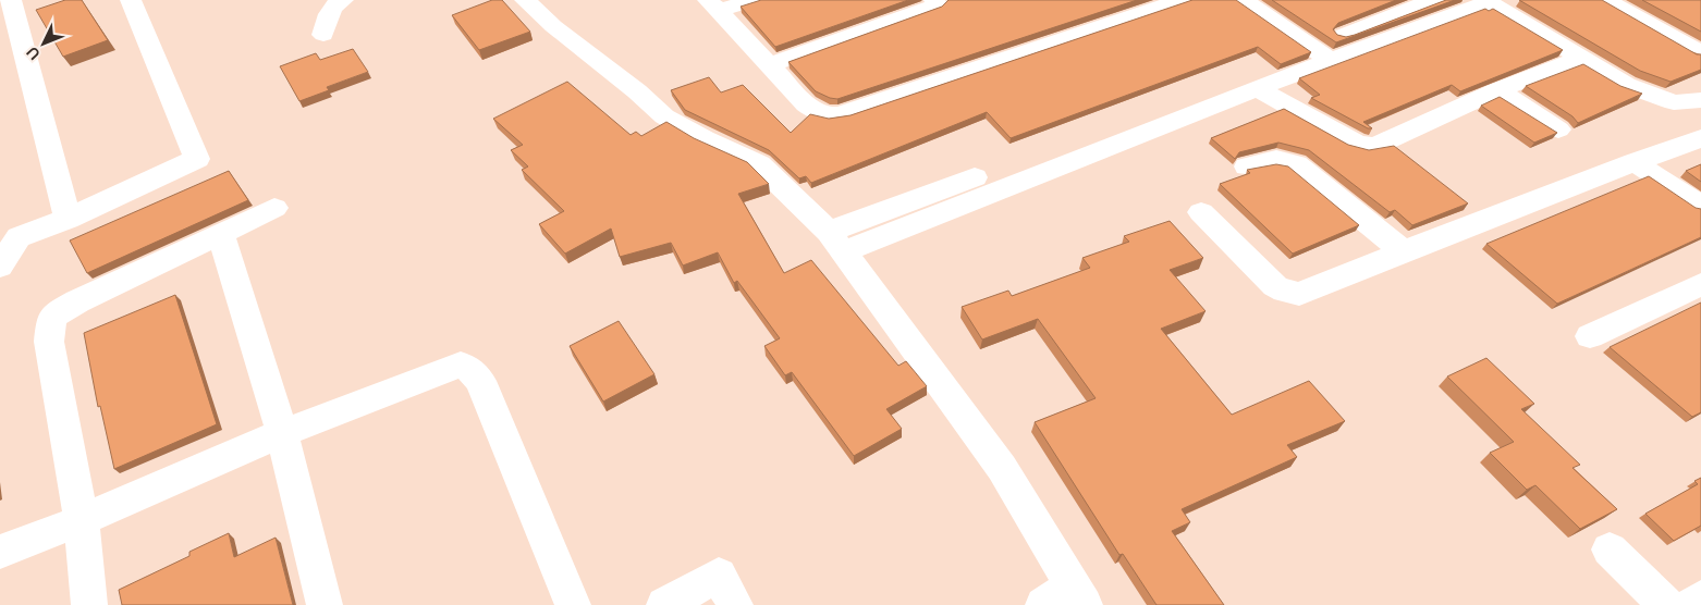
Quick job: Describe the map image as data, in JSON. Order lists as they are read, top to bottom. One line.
{"north":"bottom left"}
